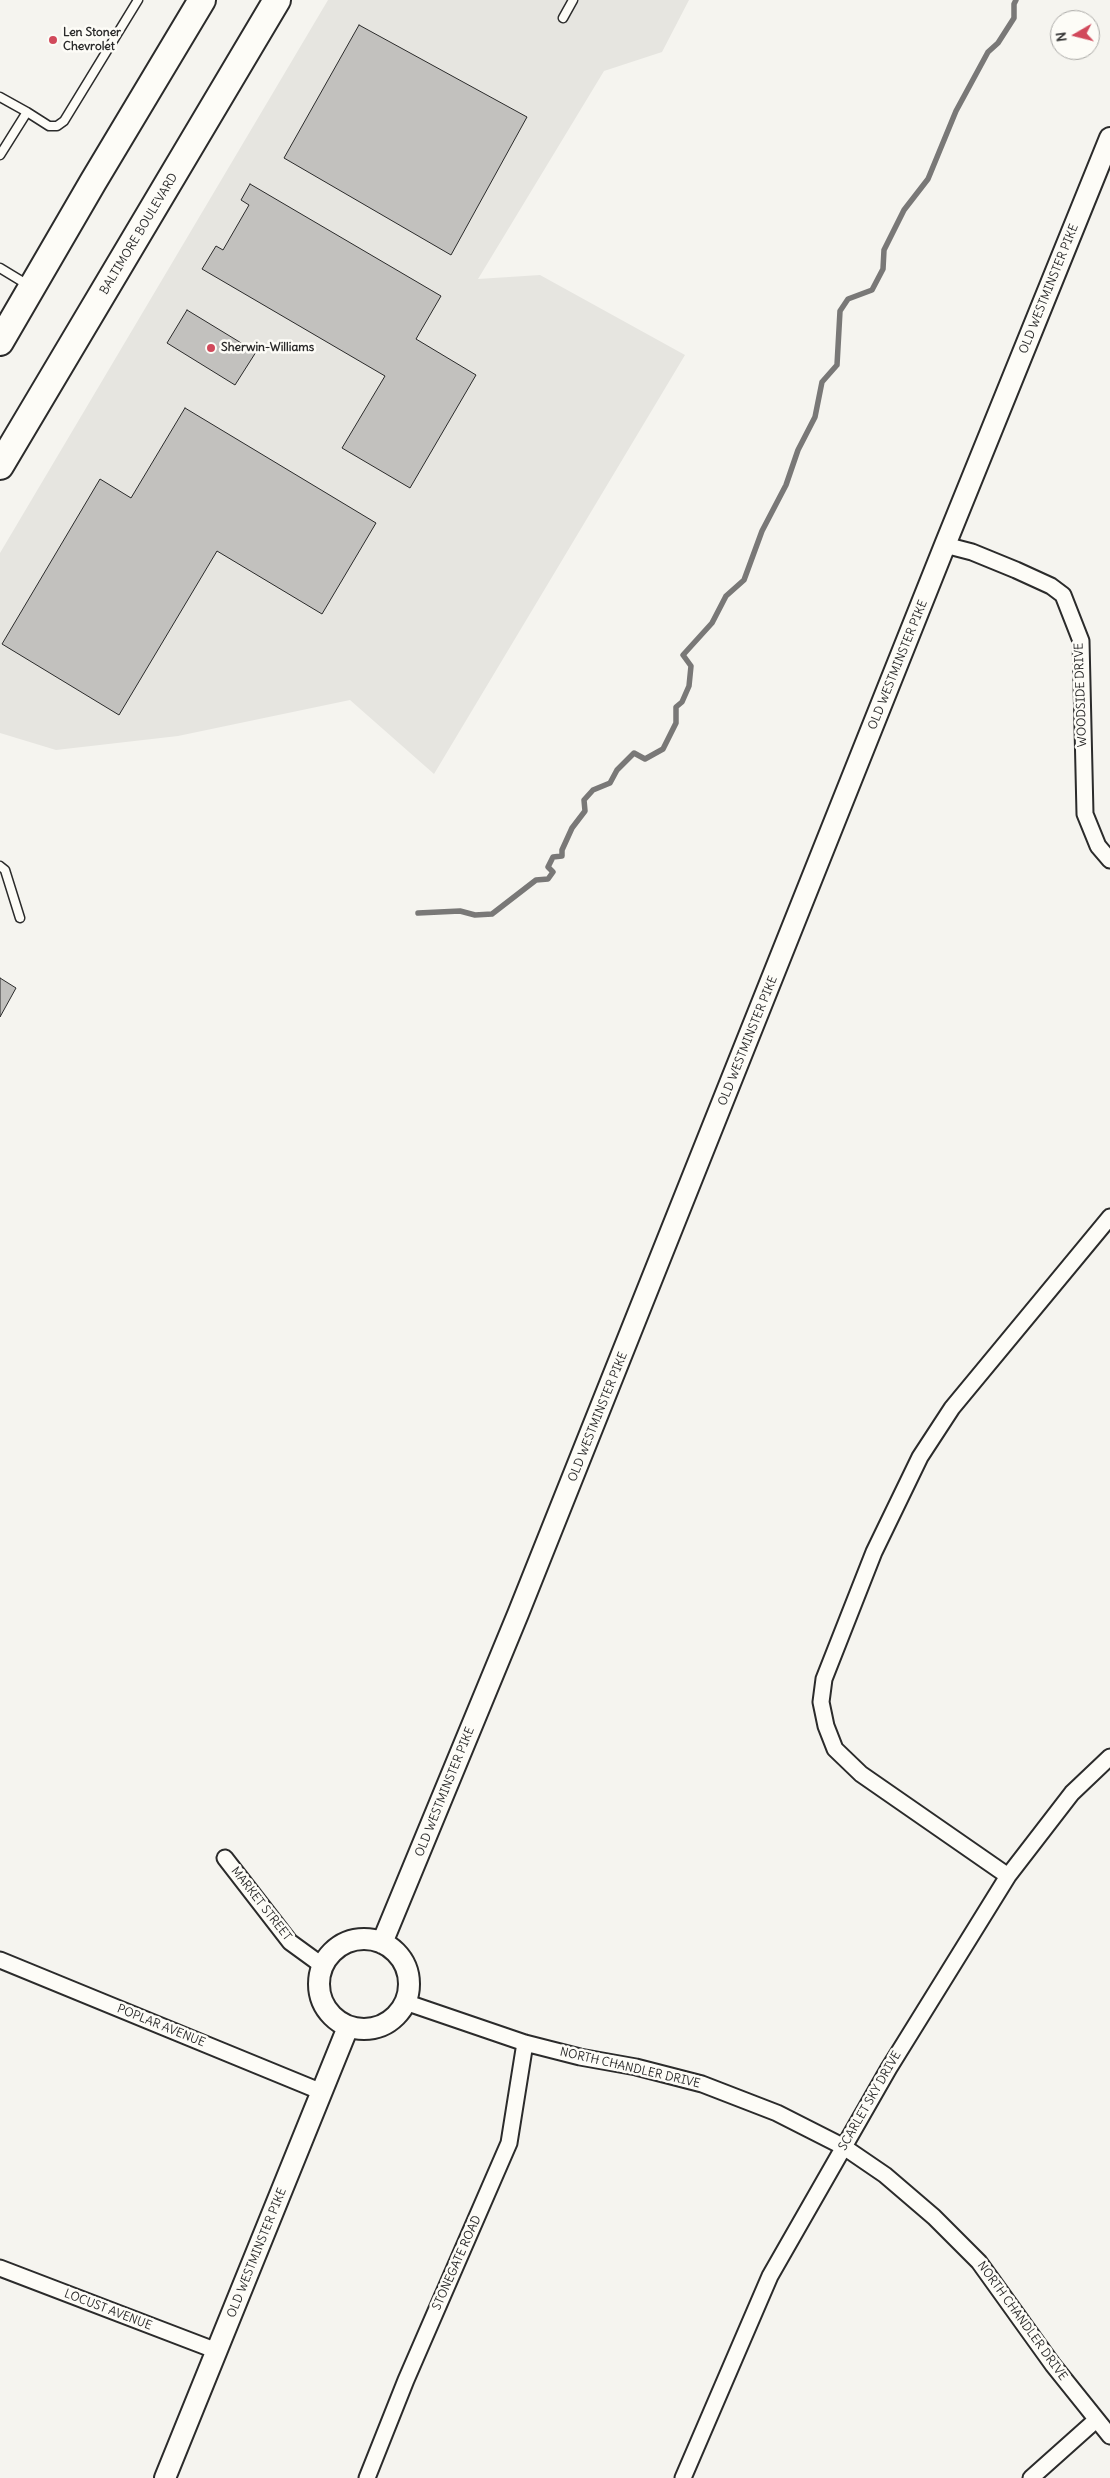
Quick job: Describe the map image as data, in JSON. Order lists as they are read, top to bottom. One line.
{"streets":{"highway":["BALTIMORE BOULEVARD"],"main road":["OLD WESTMINSTER PIKE"],"street":["WOODSIDE DRIVE","MARKET STREET","POPLAR AVENUE","NORTH CHANDLER DRIVE","SCARLET SKY DRIVE","STONEGATE ROAD","LOCUST AVENUE"]},"crossings":[["OLD WESTMINSTER PIKE","WOODSIDE DRIVE"],["OLD WESTMINSTER PIKE","MARKET STREET"],["OLD WESTMINSTER PIKE","POPLAR AVENUE"],["OLD WESTMINSTER PIKE","NORTH CHANDLER DRIVE"],["OLD WESTMINSTER PIKE","LOCUST AVENUE"],["MARKET STREET","NORTH CHANDLER DRIVE"],["NORTH CHANDLER DRIVE","SCARLET SKY DRIVE"],["NORTH CHANDLER DRIVE","STONEGATE ROAD"]],"places":["Len Stoner Chevrolet","Sherwin-Williams"],"north":"left"}
